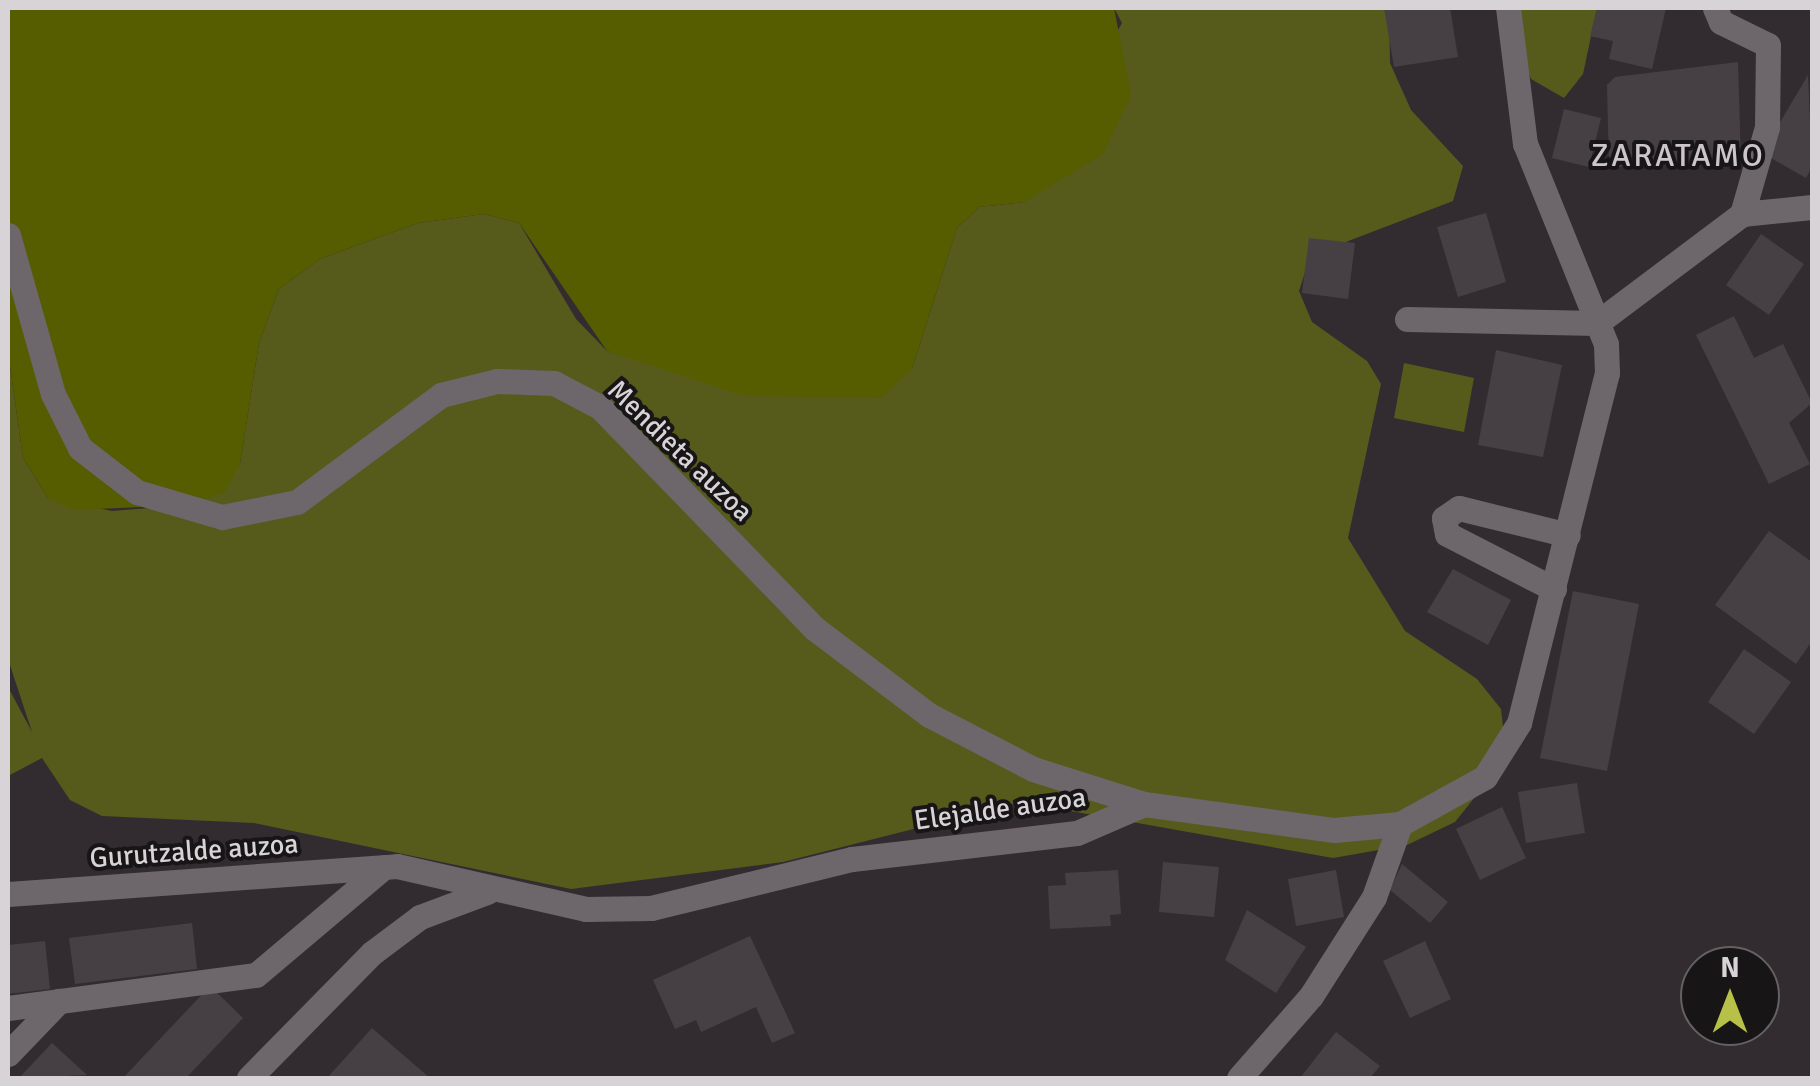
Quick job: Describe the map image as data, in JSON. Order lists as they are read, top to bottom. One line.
{"streets":{"street":["Mendieta auzoa","Elejalde auzoa","Gurutzalde auzoa"]},"crossings":[["Mendieta auzoa","Elejalde auzoa"],["Elejalde auzoa","Gurutzalde auzoa"]],"districts":["ZARATAMO"],"north":"top"}
